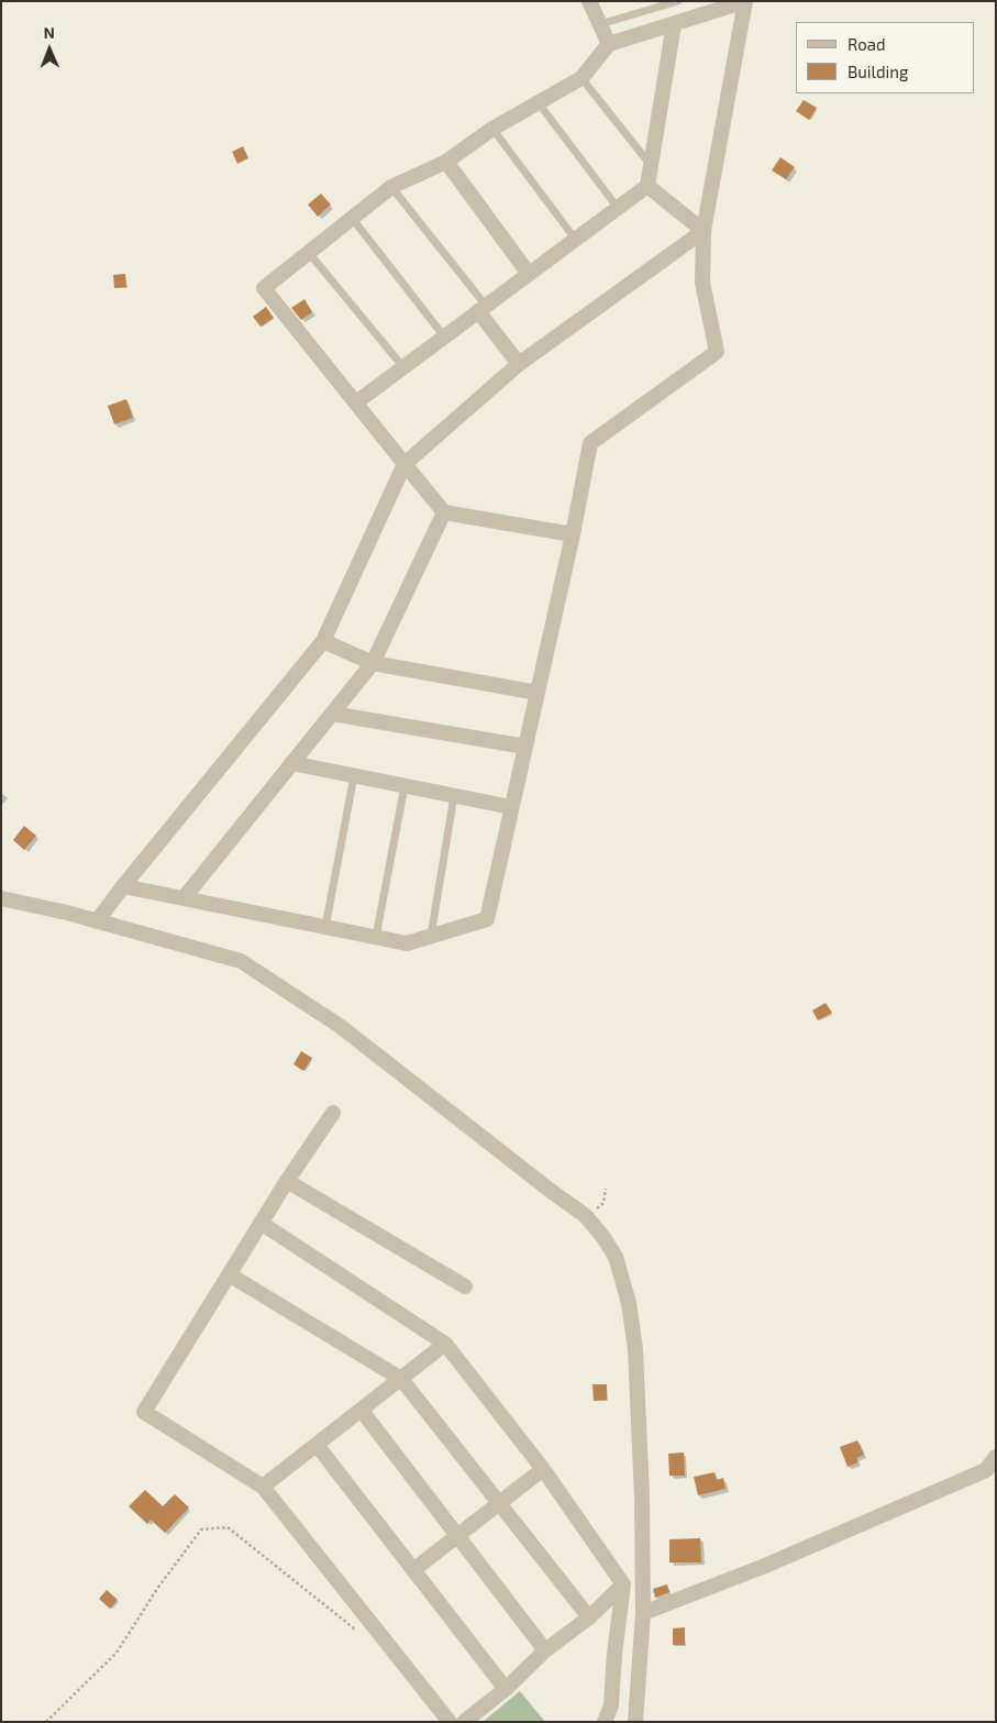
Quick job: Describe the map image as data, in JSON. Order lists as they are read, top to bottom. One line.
{"legend":["Road","Building"],"north":"top"}
